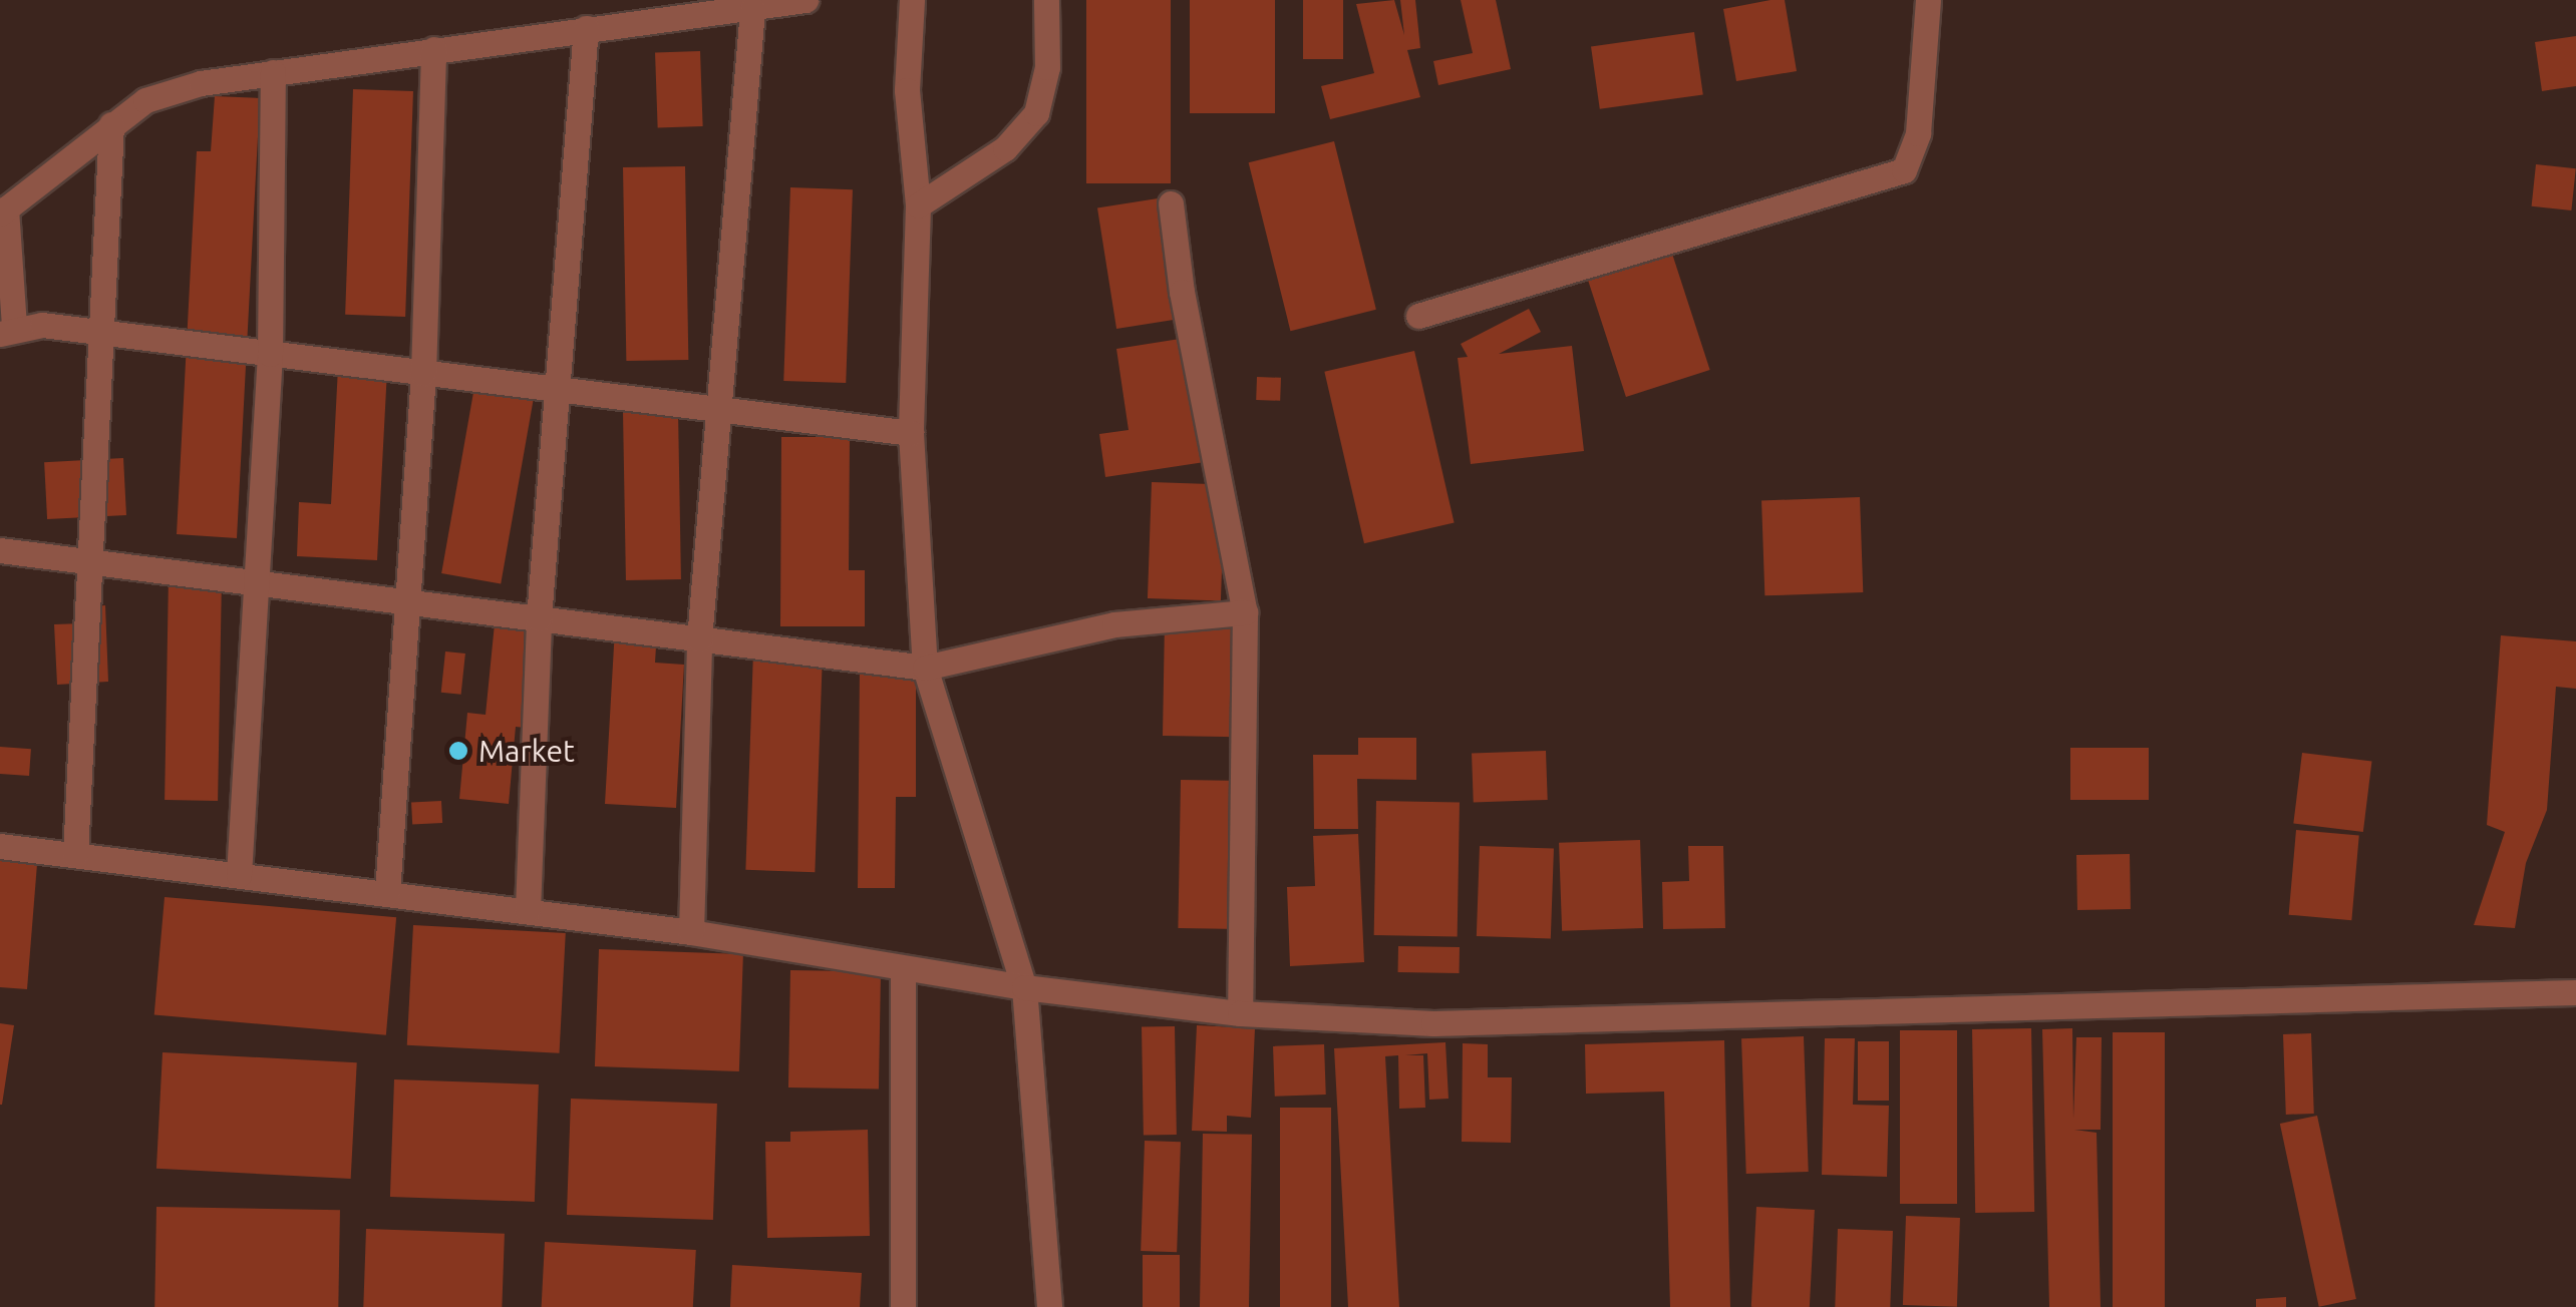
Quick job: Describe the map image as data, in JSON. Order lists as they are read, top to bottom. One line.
{"places":["Market"]}
